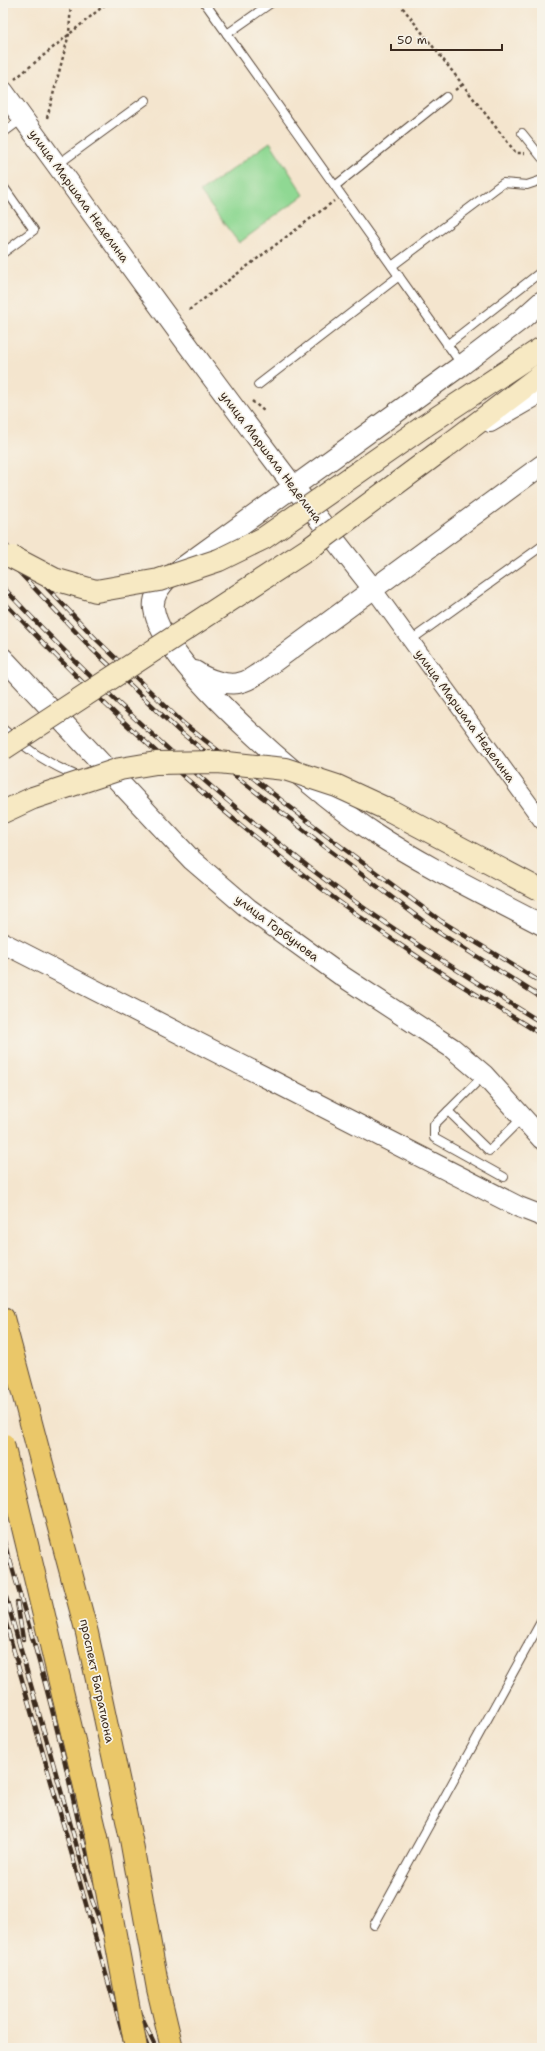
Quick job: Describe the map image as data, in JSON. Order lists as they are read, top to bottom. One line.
{"streets":{"main road":["проспект Багратиона"],"street":["улица Маршала Неделина","улица Горбунова"]},"scale_bar":"50 m"}
